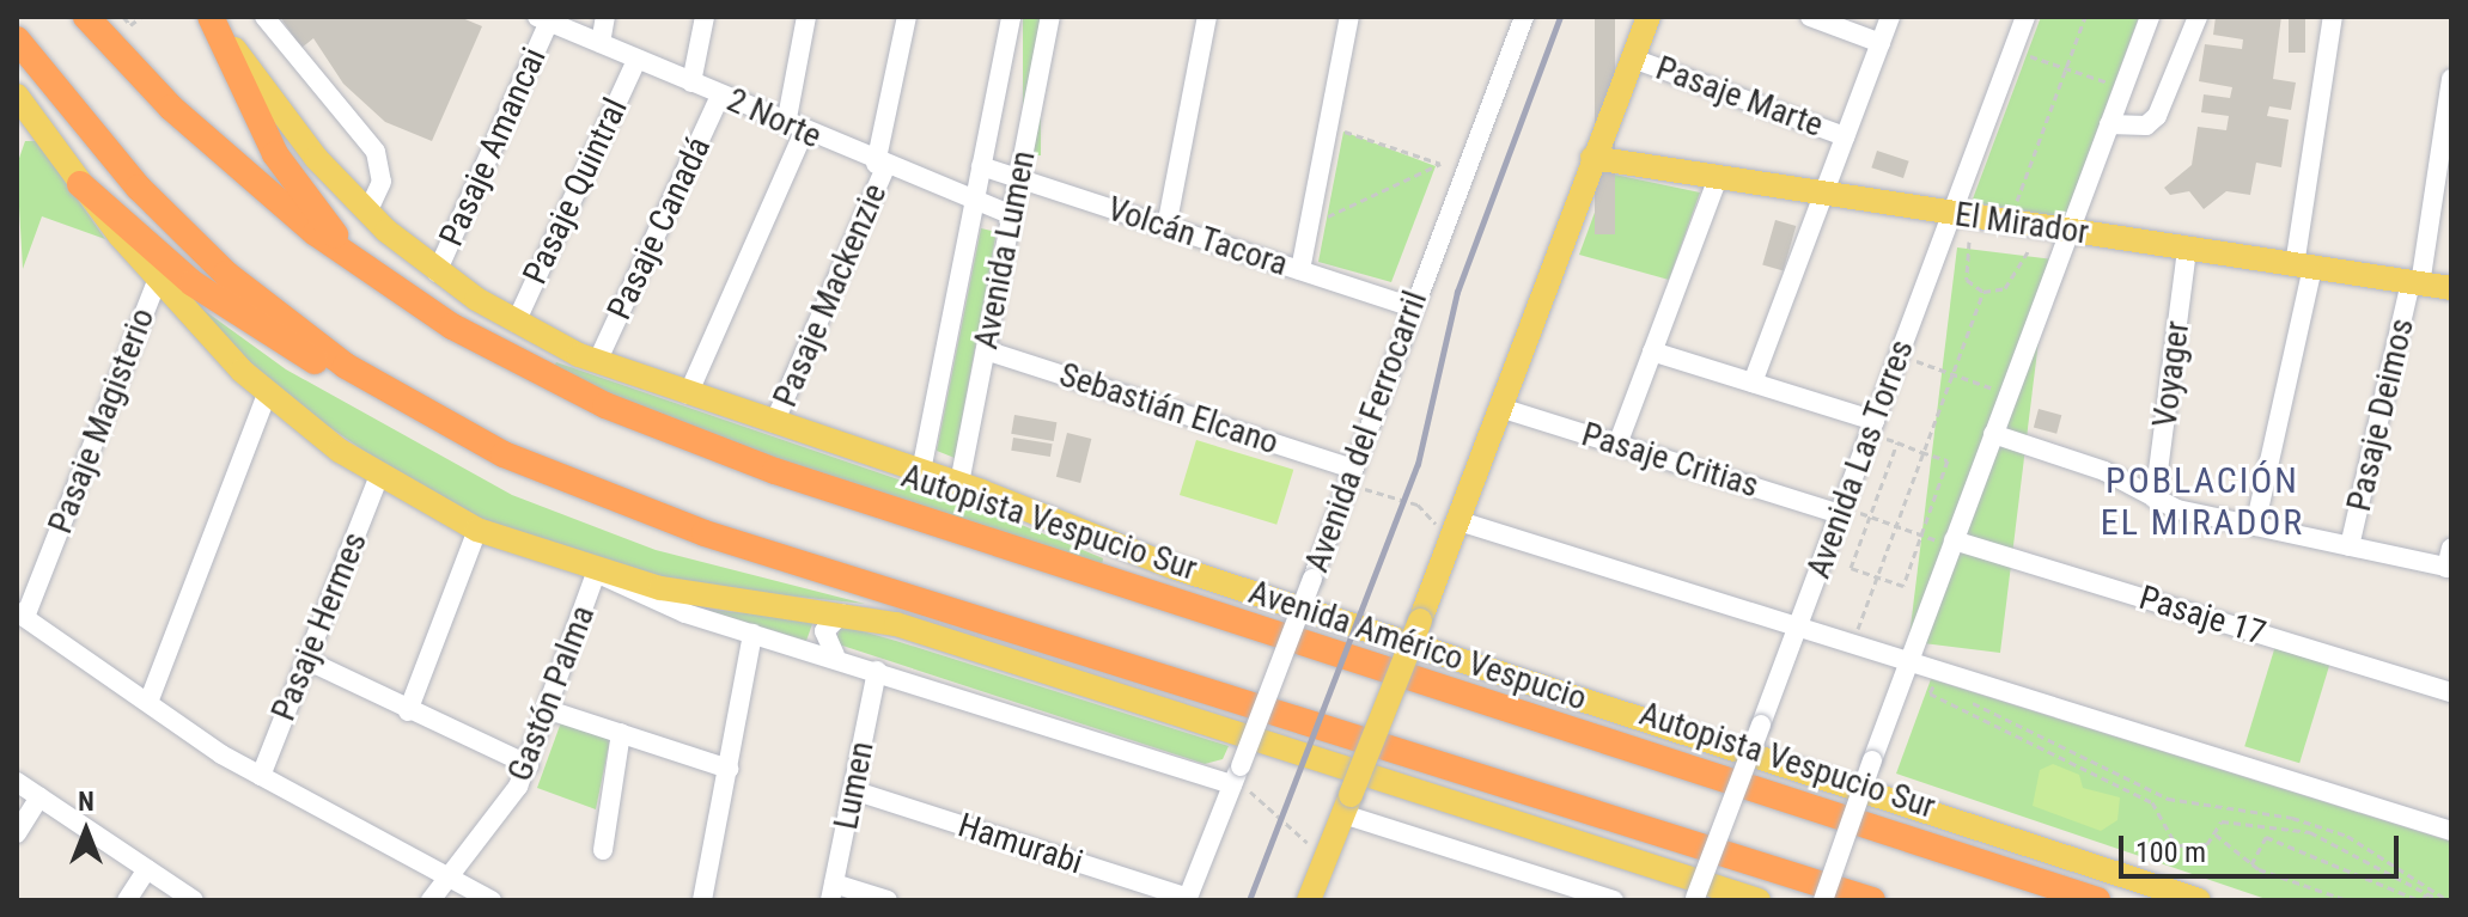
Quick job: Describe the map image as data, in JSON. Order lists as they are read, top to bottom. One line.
{"streets":{"highway":["Autopista Vespucio Sur"],"main road":["El Mirador","Avenida Américo Vespucio"],"street":["Pasaje Marte","2 Norte","Pasaje Amancai","Pasaje Quintral","Pasaje Canadá","Volcán Tacora","Avenida Lumen","Pasaje Mackenzie","Voyager","Sebastián Elcano","Pasaje Deimos","Pasaje Magisterio","Avenida del Ferrocarril","Avenida Las Torres","Pasaje Critias","Pasaje 17","Pasaje Hermes","Gastón Palma","Lumen","Hamurabi"]},"crossings":[["2 Norte","Pasaje Amancai"],["2 Norte","Pasaje Quintral"],["2 Norte","Pasaje Canadá"],["2 Norte","Avenida Lumen"],["2 Norte","Pasaje Mackenzie"],["Pasaje Amancai","Avenida Américo Vespucio"],["Pasaje Quintral","Avenida Américo Vespucio"],["El Mirador","Voyager"],["El Mirador","Pasaje Deimos"],["El Mirador","Avenida Las Torres"],["Pasaje Canadá","Avenida Américo Vespucio"],["Volcán Tacora","Avenida Lumen"],["Volcán Tacora","Avenida del Ferrocarril"],["Avenida Lumen","Sebastián Elcano"],["Avenida Lumen","Avenida Américo Vespucio"],["Pasaje Mackenzie","Avenida Américo Vespucio"],["Sebastián Elcano","Avenida del Ferrocarril"],["Avenida del Ferrocarril","Hamurabi"],["Avenida Las Torres","Pasaje Critias"],["Lumen","Hamurabi"]],"districts":["POBLACIÓN EL MIRADOR"],"scale_bar":"100 m","north":"top"}
